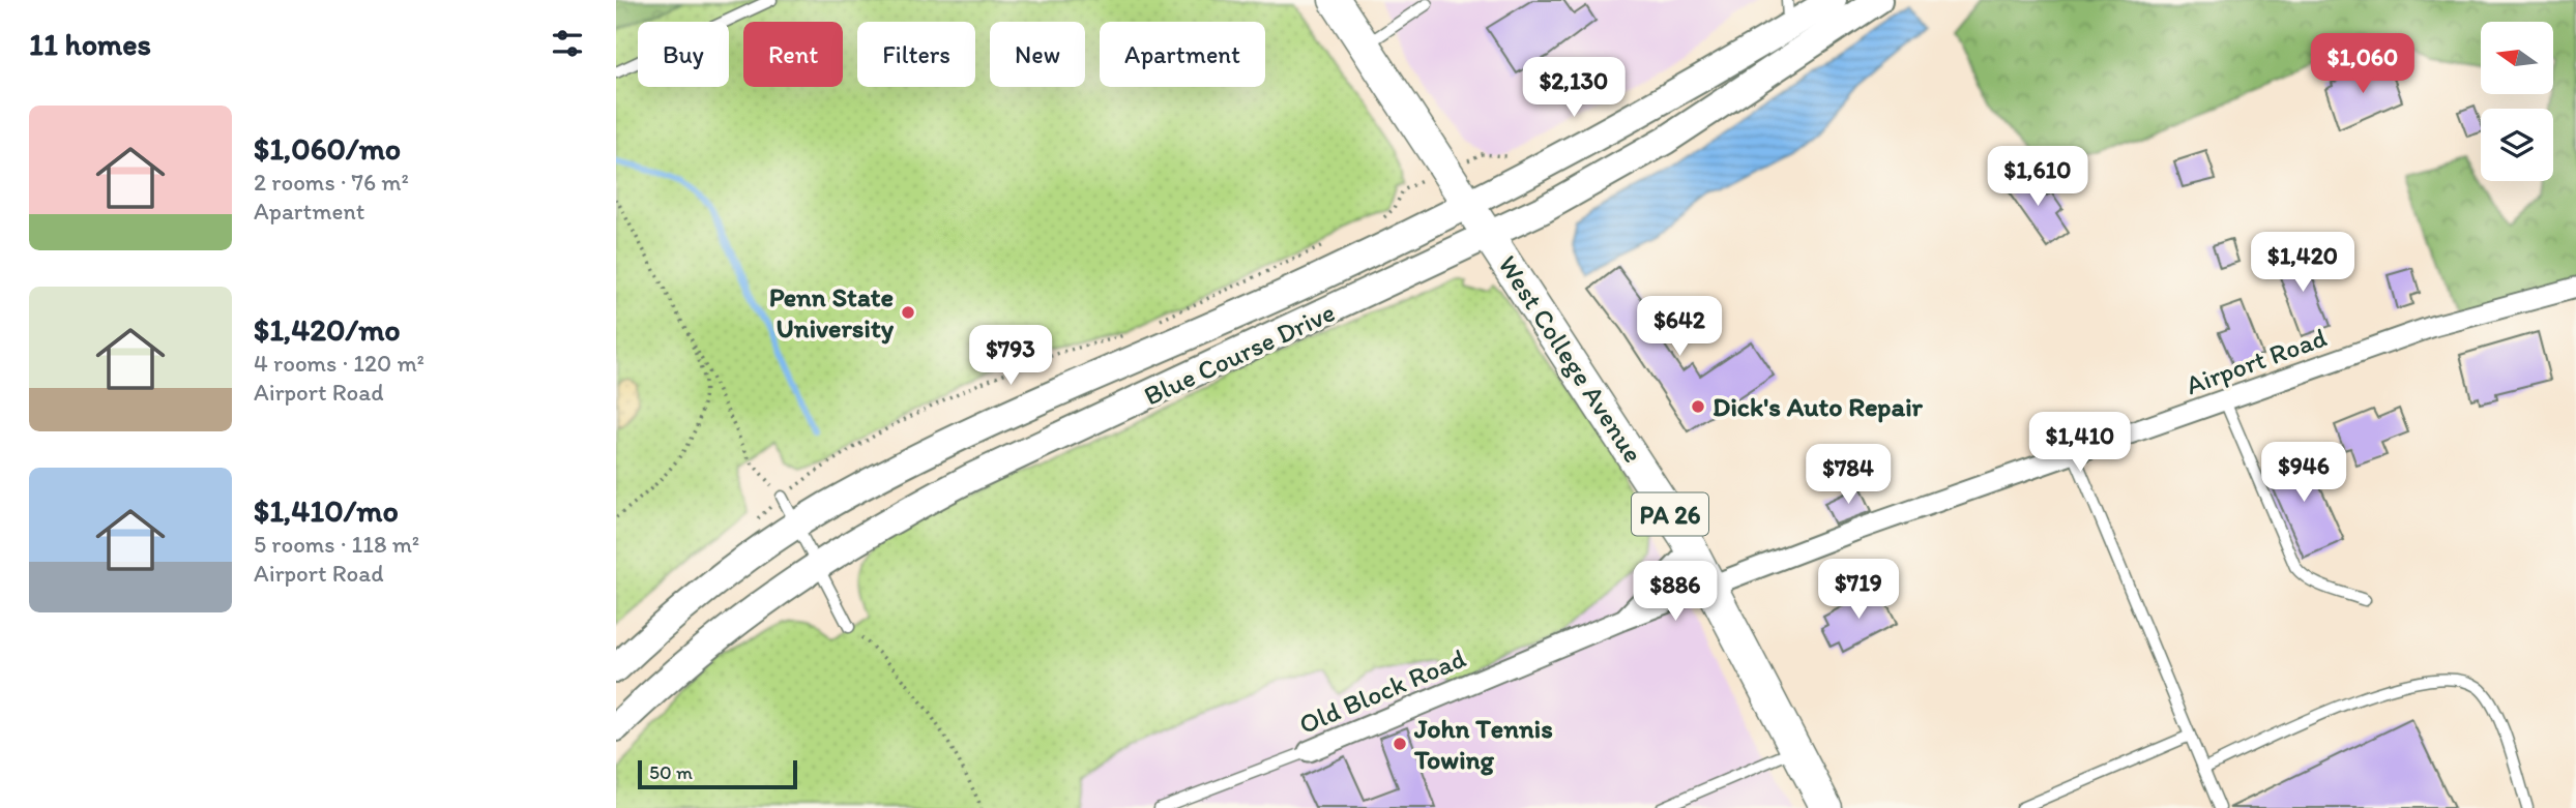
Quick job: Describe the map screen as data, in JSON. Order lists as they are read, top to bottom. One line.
{"streets":{"main road":["Blue Course Drive","West College Avenue","PA 26"],"street":["Airport Road","Old Block Road"]},"crossings":[["Blue Course Drive","West College Avenue"],["West College Avenue","Airport Road"],["West College Avenue","Old Block Road"],["Airport Road","Old Block Road"]],"places":["Penn State University","Dick's Auto Repair","John Tennis Towing"],"scale_bar":"50 m","north":"left","page":{"heading":"11 homes","chip":["Buy","Rent","Filters","New","Apartment"],"price":["$1,060","$2,130","$1,610","$1,420","$642","$793","$1,410","$946","$784","$719","$886"],"list":[{"name":"$1,060/mo","note":"2 rooms · 76 m² · Apartment"},{"name":"$1,420/mo","note":"4 rooms · 120 m² · Airport Road"},{"name":"$1,410/mo","note":"5 rooms · 118 m² · Airport Road"}],"scale":"50 m"}}
